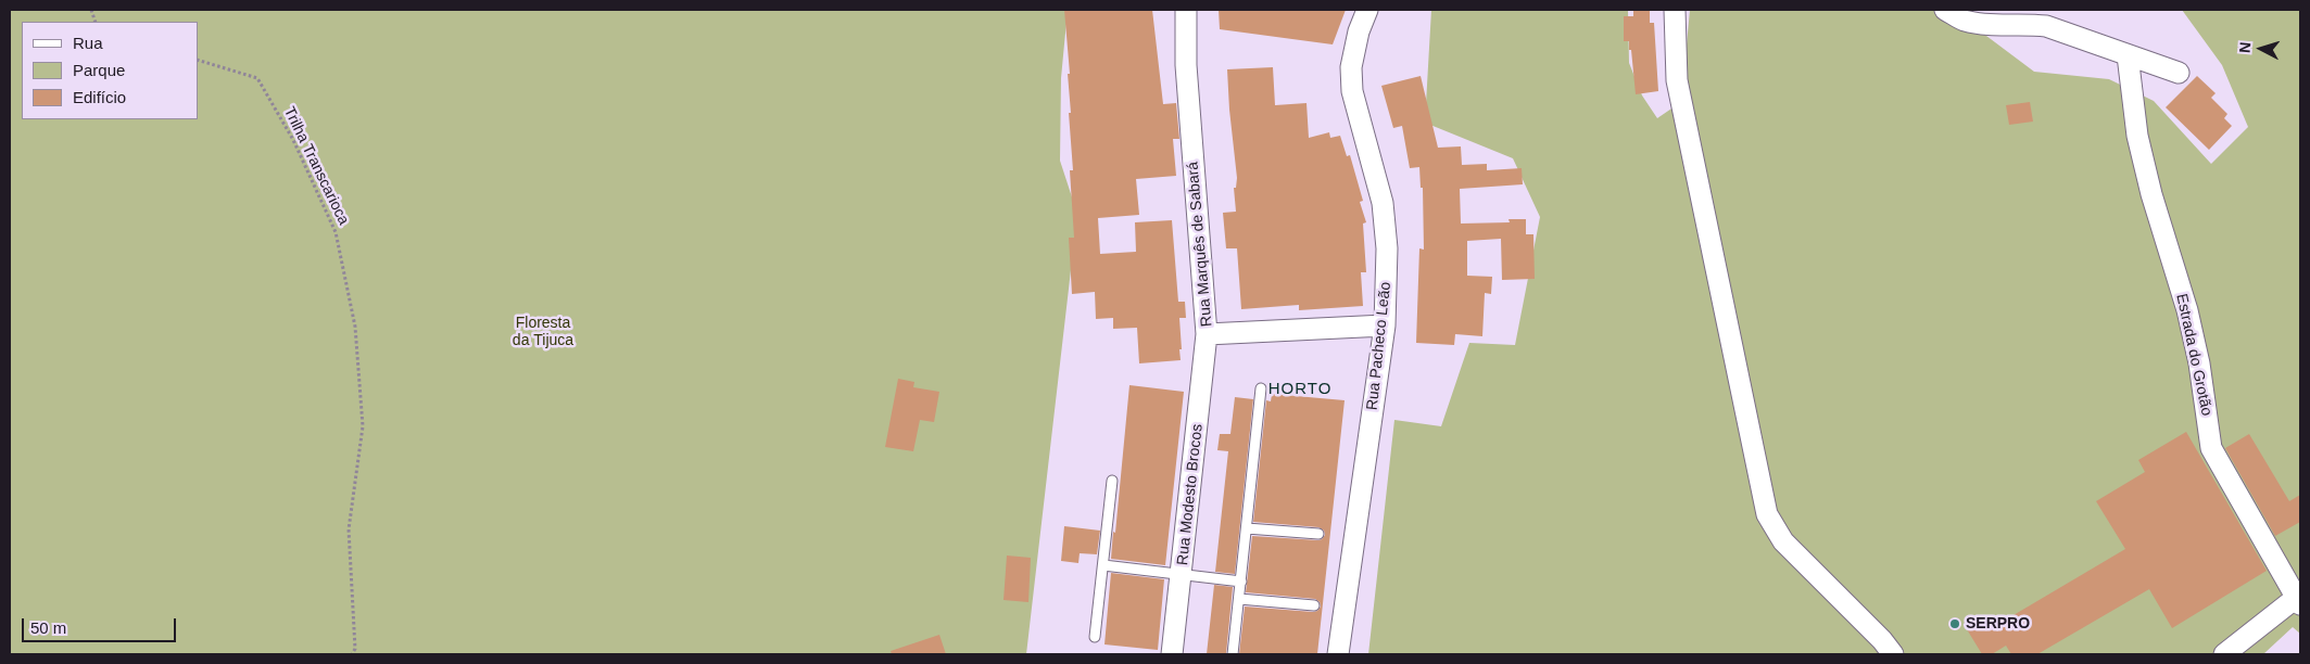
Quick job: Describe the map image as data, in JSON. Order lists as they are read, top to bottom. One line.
{"streets":{"street":["Rua Marquês de Sabará","Rua Pacheco Leão","Estrada do Grotão","Rua Modesto Brocos"],"path":["Trilha Transcarioca"]},"crossings":[["Rua Marquês de Sabará","Rua Pacheco Leão"],["Rua Marquês de Sabará","Rua Modesto Brocos"]],"districts":["HORTO"],"parks":["Floresta da Tijuca"],"places":["SERPRO"],"legend":["Rua","Parque","Edifício"],"scale_bar":"50 m","north":"left"}
